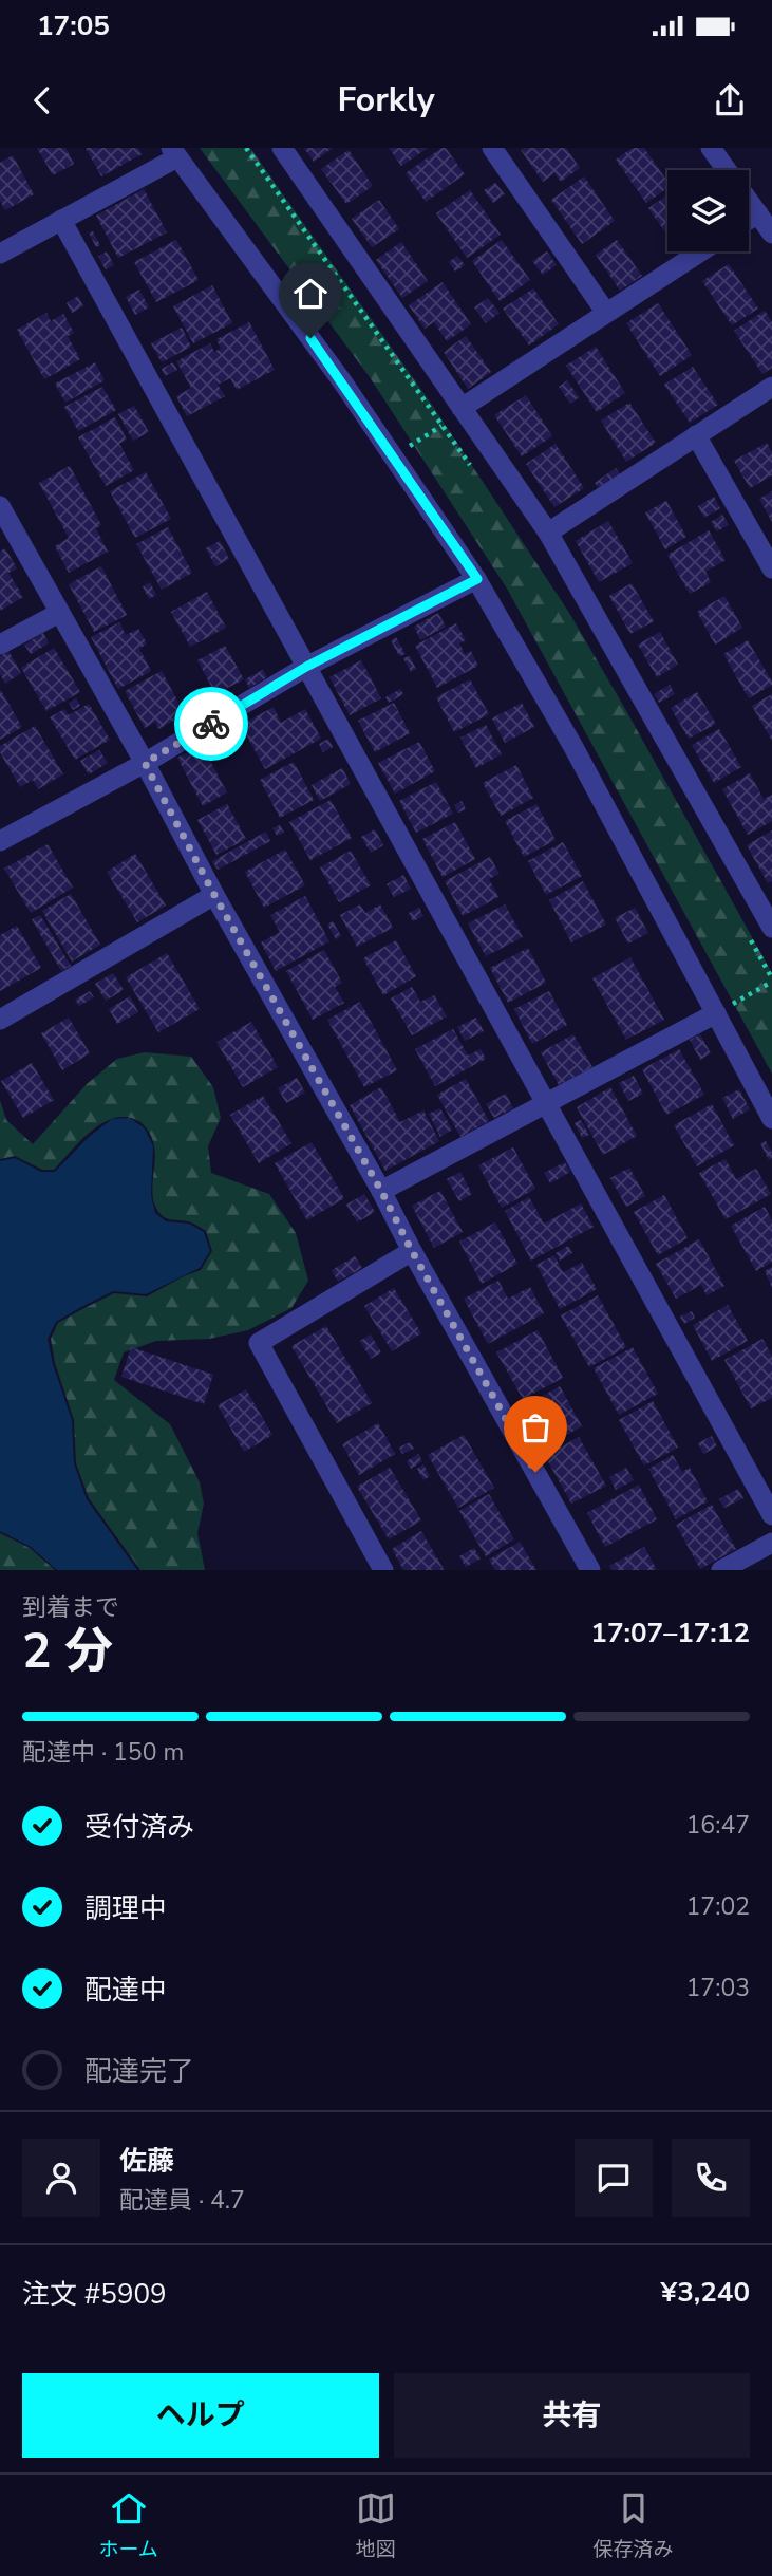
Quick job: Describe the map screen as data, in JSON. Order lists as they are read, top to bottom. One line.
{"page":{"status":"17:05","header":"Forkly","heading":["2 分","到着まで","17:07–17:12"],"panel":["佐藤","配達員 · 4.7","注文 #5909","¥3,240"],"bar":"配達中 · 150 m","list":[["受付済み","16:47"],["調理中","17:02"],["配達中","17:03"],"配達完了"],"buttons":["ヘルプ","共有"],"tabs":["ホーム","地図","保存済み"]}}
